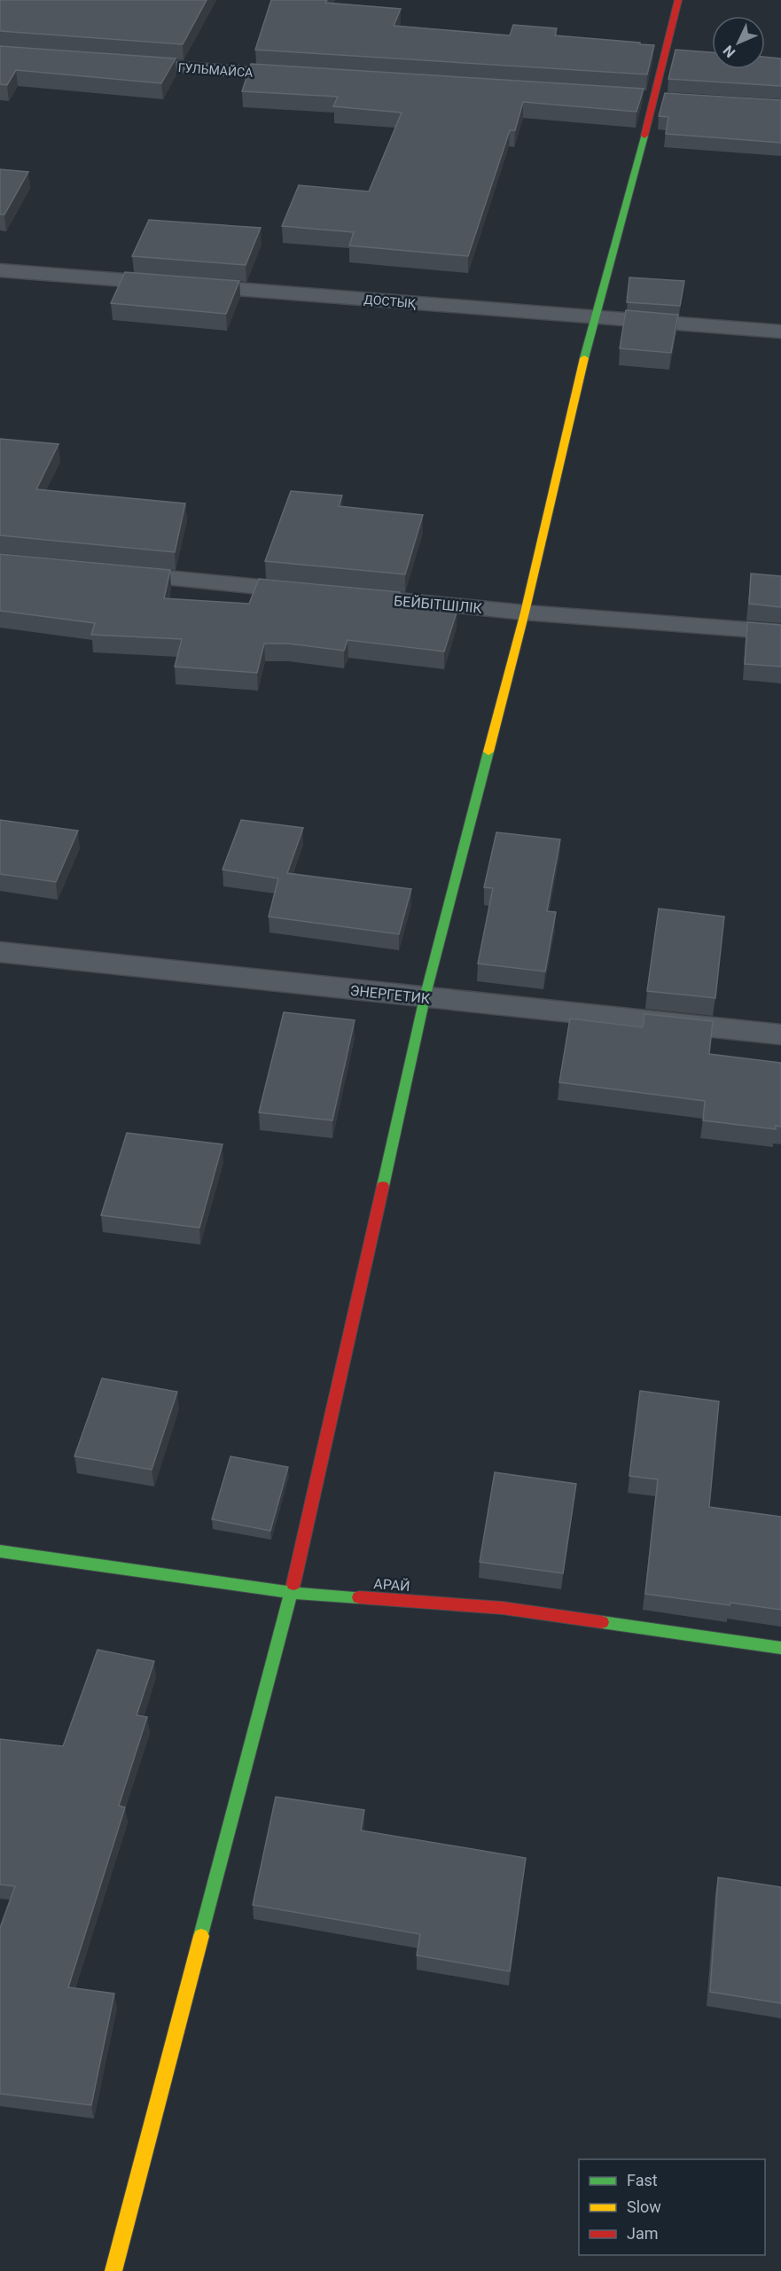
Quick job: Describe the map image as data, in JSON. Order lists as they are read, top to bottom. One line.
{"streets":{"street":["ГУЛЬМАЙСА","ДОСТЫҚ","БЕЙБІТШІЛІК","ЭНЕРГЕТИК","АРАЙ"]},"legend":["Fast","Slow","Jam"],"north":"bottom left"}
